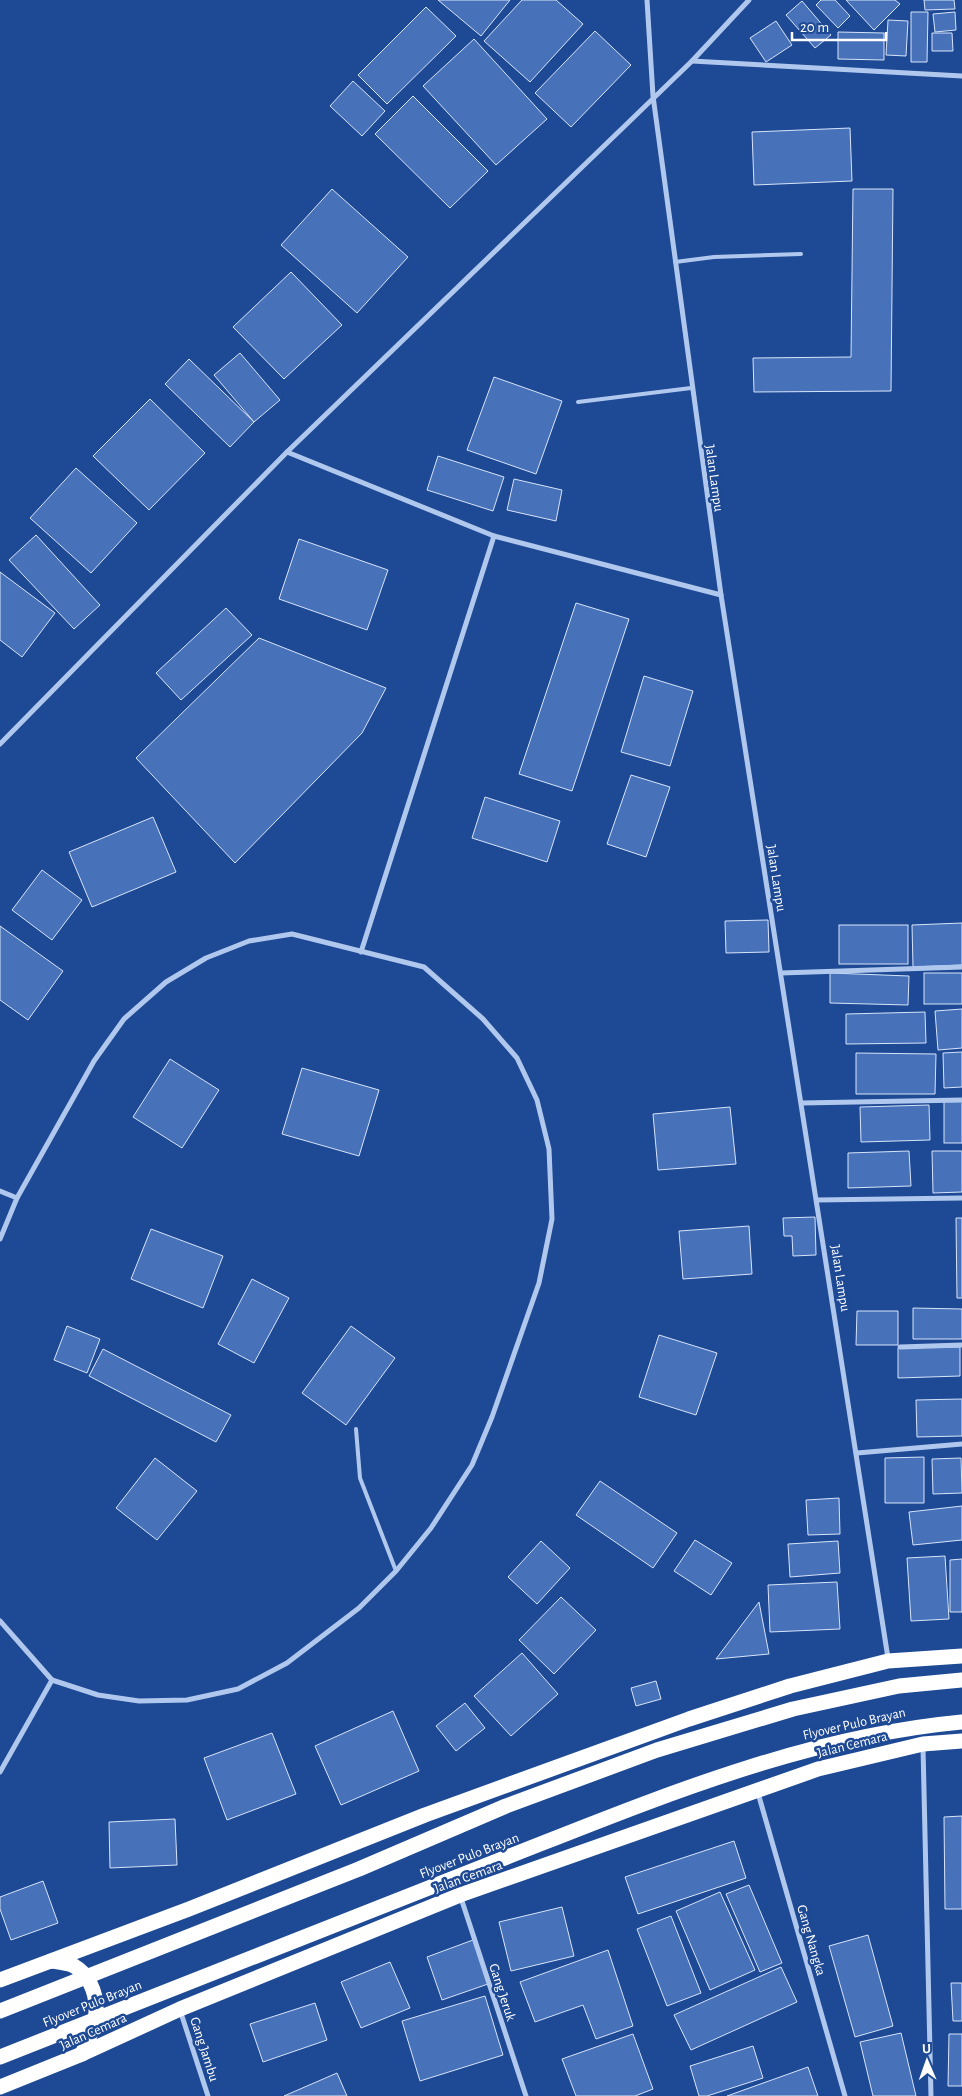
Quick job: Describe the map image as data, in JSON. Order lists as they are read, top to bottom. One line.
{"streets":{"highway":["Flyover Pulo Brayan","Jalan Cemara"],"street":["Jalan Lampu","Gang Nangka","Gang Jeruk","Gang Jambu"]},"crossings":[["Jalan Cemara","Gang Nangka"],["Jalan Cemara","Gang Jeruk"],["Jalan Cemara","Gang Jambu"]],"scale_bar":"20 m","north":"top"}
